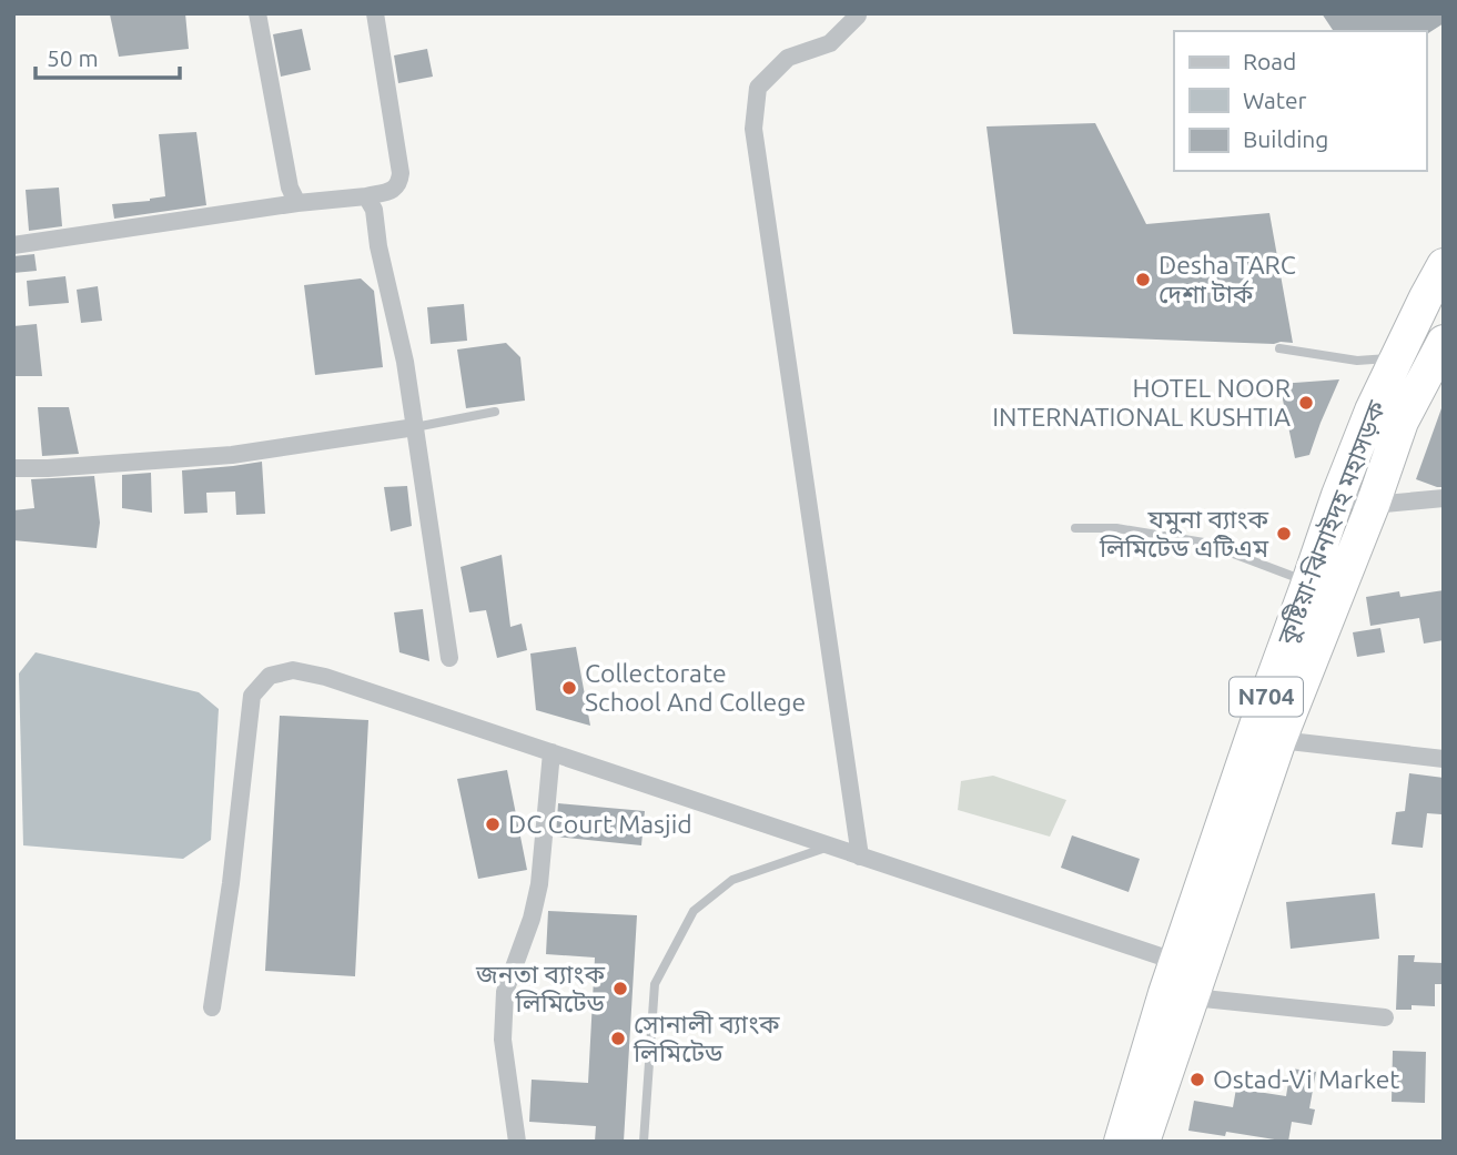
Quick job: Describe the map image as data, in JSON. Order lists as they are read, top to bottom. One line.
{"streets":{"highway":["কুষ্টিয়া-ঝিনাইদহ মহাসড়ক","N704"]},"places":["Desha TARC দেশা টার্ক","HOTEL NOOR INTERNATIONAL KUSHTIA","যমুনা ব্যাংক লিমিটেড এটিএম","Collectorate School And College","DC Court Masjid","জনতা ব্যাংক লিমিটেড","সোনালী ব্যাংক লিমিটেড","Ostad-Vi Market"],"legend":["Road","Water","Building"],"scale_bar":"50 m"}
